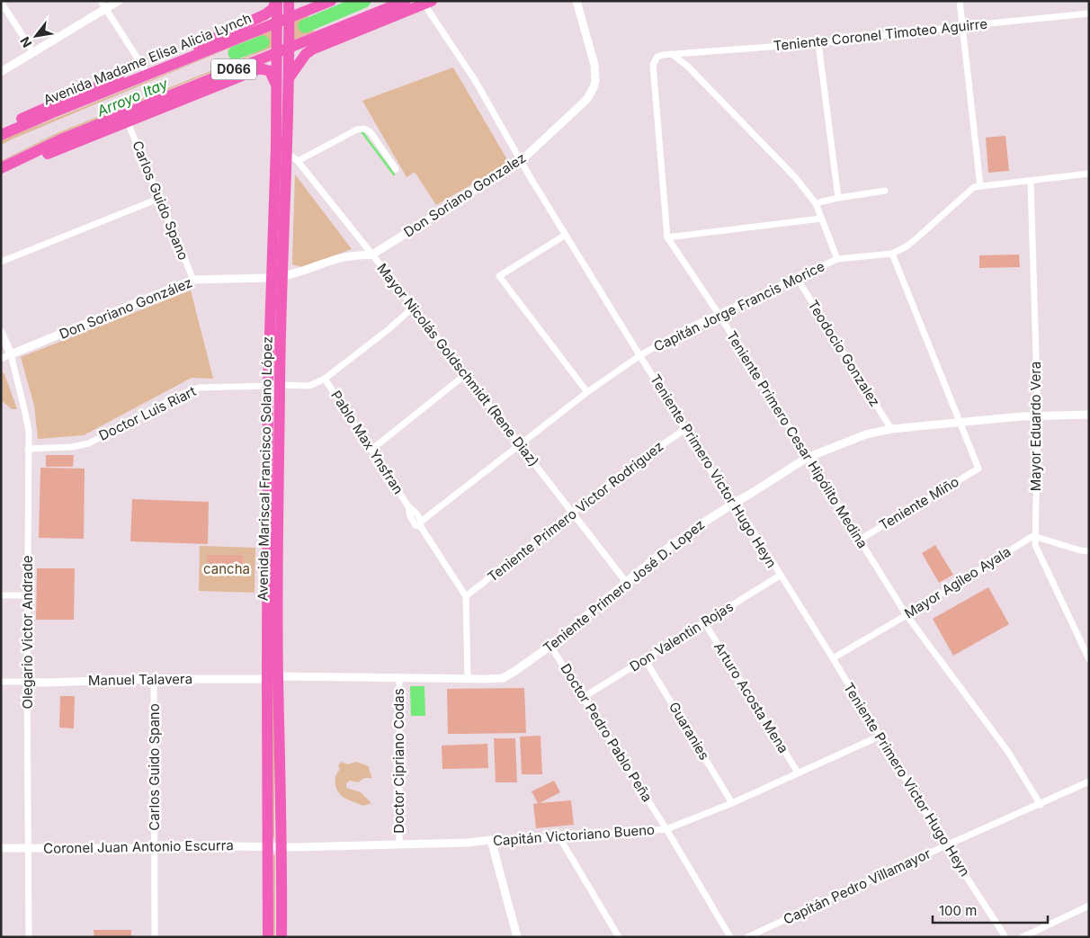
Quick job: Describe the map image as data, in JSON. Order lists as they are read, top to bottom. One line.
{"streets":{"highway":["Avenida Madame Elisa Alicia Lynch","D066","Avenida Mariscal Francisco Solano López"],"street":["Teniente Coronel Timoteo Aguirre","Don Soriano Gonzalez","Carlos Guido Spano","Capitán Jorge Francis Morice","Don Soriano González","Teodocio Gonzalez","Mayor Nicolás Goldschmidt (Rene Diaz)","Doctor Luis Riart","Mayor Eduardo Vera","Teniente Primero Cesar Hipólito Medina","Pablo Max Ynsfran","Teniente Primero Victor Hugo Heyn","Teniente Miño","Teniente Primero Victor Rodriguez","Mayor Agileo Ayala","Teniente Primero José D. Lopez","Olegario Victor Andrade","Don Valentin Rojas","Manuel Talavera","Arturo Acosta Mena","Guaranies","Doctor Pedro Pablo Peña","Doctor Cipriano Codas","Capitán Victoriano Bueno","Coronel Juan Antonio Escurra","Capitán Pedro Villamayor"]},"crossings":[["Teniente Coronel Timoteo Aguirre","Teniente Primero Cesar Hipólito Medina"],["Don Soriano Gonzalez","Mayor Nicolás Goldschmidt (Rene Diaz)"],["Don Soriano Gonzalez","Teniente Primero Victor Hugo Heyn"],["Carlos Guido Spano","Don Soriano González"],["Carlos Guido Spano","Manuel Talavera"],["Carlos Guido Spano","Coronel Juan Antonio Escurra"],["Capitán Jorge Francis Morice","Teodocio Gonzalez"],["Capitán Jorge Francis Morice","Mayor Nicolás Goldschmidt (Rene Diaz)"],["Capitán Jorge Francis Morice","Mayor Eduardo Vera"],["Capitán Jorge Francis Morice","Teniente Primero Cesar Hipólito Medina"],["Capitán Jorge Francis Morice","Pablo Max Ynsfran"],["Capitán Jorge Francis Morice","Teniente Primero Victor Hugo Heyn"],["Don Soriano González","Avenida Mariscal Francisco Solano López"],["Don Soriano González","Olegario Victor Andrade"],["Teodocio Gonzalez","Teniente Primero José D. Lopez"],["Mayor Nicolás Goldschmidt (Rene Diaz)","Doctor Luis Riart"],["Mayor Nicolás Goldschmidt (Rene Diaz)","Avenida Mariscal Francisco Solano López"],["Mayor Nicolás Goldschmidt (Rene Diaz)","Teniente Primero Victor Rodriguez"],["Mayor Nicolás Goldschmidt (Rene Diaz)","Teniente Primero José D. Lopez"],["Doctor Luis Riart","Pablo Max Ynsfran"],["Doctor Luis Riart","Avenida Mariscal Francisco Solano López"],["Doctor Luis Riart","Olegario Victor Andrade"],["Mayor Eduardo Vera","Mayor Agileo Ayala"],["Mayor Eduardo Vera","Teniente Primero José D. Lopez"],["Teniente Primero Cesar Hipólito Medina","Teniente Miño"],["Teniente Primero Cesar Hipólito Medina","Mayor Agileo Ayala"],["Teniente Primero Cesar Hipólito Medina","Teniente Primero José D. Lopez"],["Teniente Primero Cesar Hipólito Medina","Capitán Pedro Villamayor"],["Avenida Mariscal Francisco Solano López","Teniente Primero José D. Lopez"],["Avenida Mariscal Francisco Solano López","Manuel Talavera"],["Avenida Mariscal Francisco Solano López","Capitán Victoriano Bueno"],["Avenida Mariscal Francisco Solano López","Coronel Juan Antonio Escurra"],["Teniente Primero Victor Hugo Heyn","Teniente Primero Victor Rodriguez"],["Teniente Primero Victor Hugo Heyn","Mayor Agileo Ayala"],["Teniente Primero Victor Hugo Heyn","Teniente Primero José D. Lopez"],["Teniente Primero Victor Hugo Heyn","Don Valentin Rojas"],["Teniente Primero Victor Hugo Heyn","Capitán Victoriano Bueno"],["Teniente Primero Victor Hugo Heyn","Capitán Pedro Villamayor"],["Teniente Miño","Teniente Primero José D. Lopez"],["Teniente Primero José D. Lopez","Manuel Talavera"],["Teniente Primero José D. Lopez","Doctor Pedro Pablo Peña"],["Teniente Primero José D. Lopez","Doctor Cipriano Codas"],["Olegario Victor Andrade","Manuel Talavera"],["Olegario Victor Andrade","Coronel Juan Antonio Escurra"],["Don Valentin Rojas","Arturo Acosta Mena"],["Don Valentin Rojas","Guaranies"],["Don Valentin Rojas","Doctor Pedro Pablo Peña"],["Arturo Acosta Mena","Capitán Victoriano Bueno"],["Guaranies","Capitán Victoriano Bueno"],["Doctor Pedro Pablo Peña","Capitán Victoriano Bueno"],["Doctor Cipriano Codas","Capitán Victoriano Bueno"],["Capitán Victoriano Bueno","Coronel Juan Antonio Escurra"]],"water":["Arroyo Itay"],"parks":["cancha"],"scale_bar":"100 m","north":"bottom left"}
